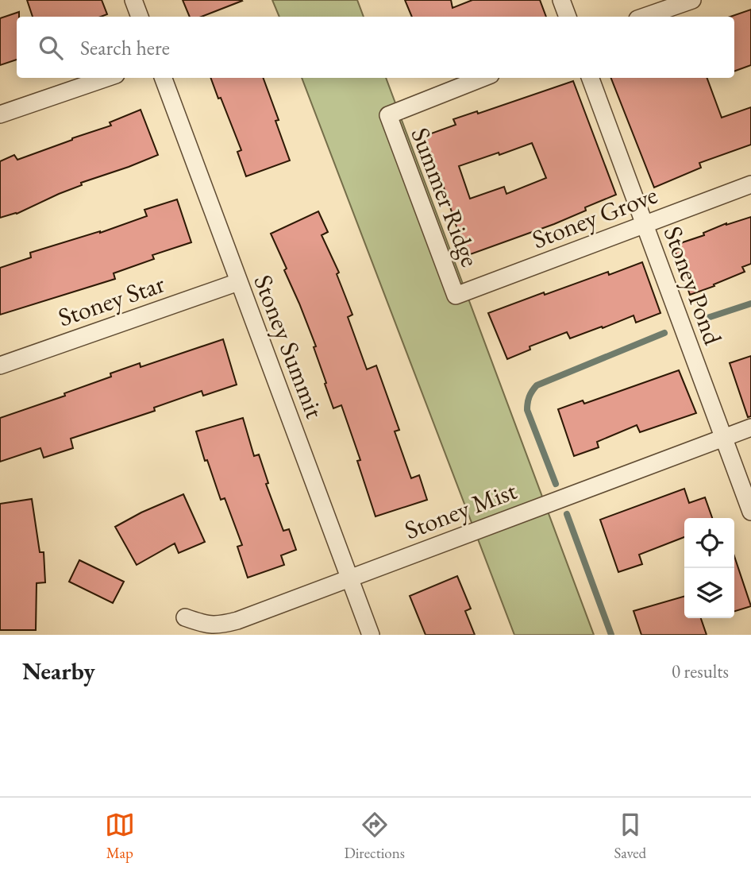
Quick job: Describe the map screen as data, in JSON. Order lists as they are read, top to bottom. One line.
{"streets":{"street":["Summer Ridge","Stoney Grove","Stoney Pond","Stoney Star","Stoney Summit","Stoney Mist"]},"crossings":[["Summer Ridge","Stoney Grove"],["Stoney Grove","Stoney Pond"],["Stoney Pond","Stoney Mist"],["Stoney Star","Stoney Summit"],["Stoney Summit","Stoney Mist"]],"page":{"search":"Search here","heading":["Nearby","0 results"],"nav":["Map","Directions","Saved"]}}
